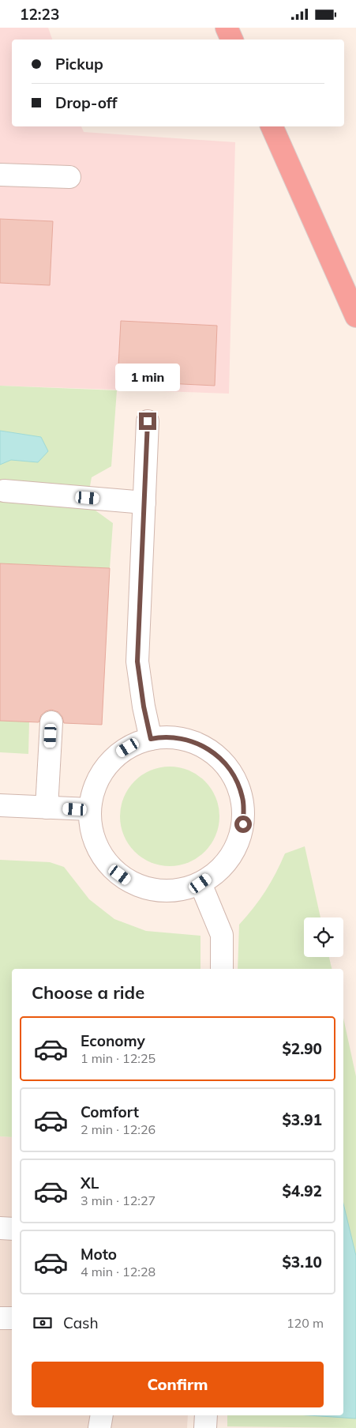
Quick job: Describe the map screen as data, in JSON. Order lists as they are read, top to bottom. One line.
{"page":{"status":"12:23","banner":["Pickup","Drop-off"],"bubble":"1 min","heading":"Choose a ride","list":[{"name":"Economy","note":"1 min · 12:25","value":"$2.90"},{"name":"Comfort","note":"2 min · 12:26","value":"$3.91"},{"name":"XL","note":"3 min · 12:27","value":"$4.92"},{"name":"Moto","note":"4 min · 12:28","value":"$3.10"}],"pay":["Cash","120 m"],"buttons":"Confirm"}}
